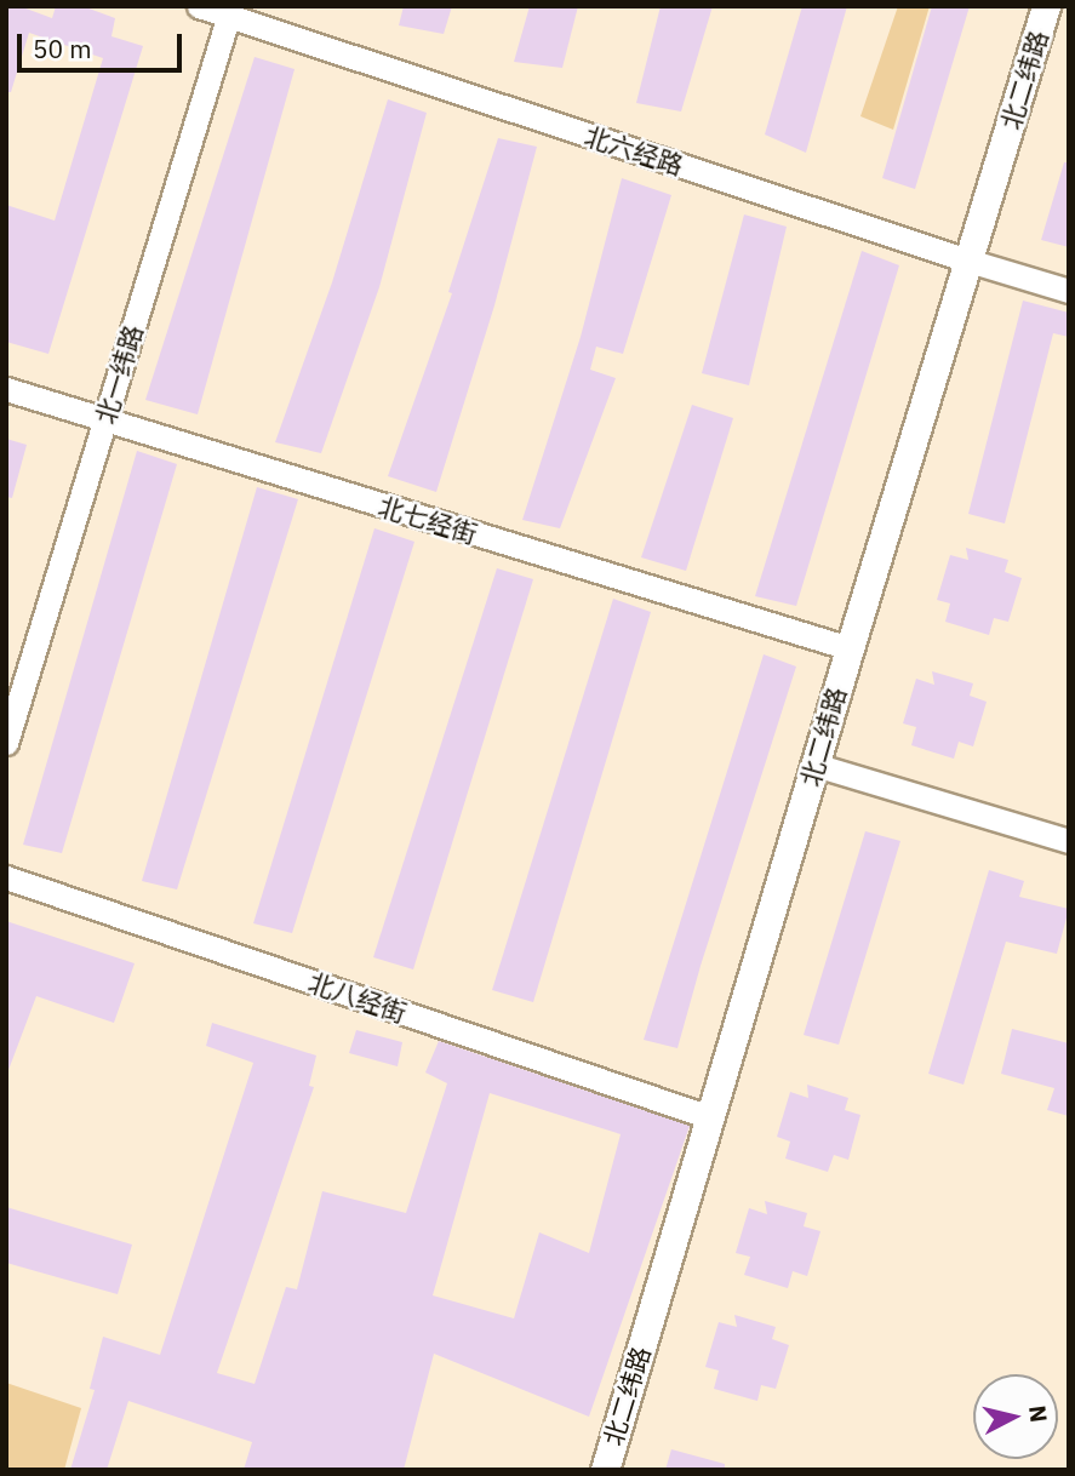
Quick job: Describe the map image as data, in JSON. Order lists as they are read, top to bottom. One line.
{"streets":{"street":["北二纬路","北六经路","北一纬路","北七经街","北八经街"]},"crossings":[["北二纬路","北六经路"],["北二纬路","北七经街"],["北二纬路","北八经街"],["北六经路","北一纬路"],["北一纬路","北七经街"]],"scale_bar":"50 m","north":"right"}
